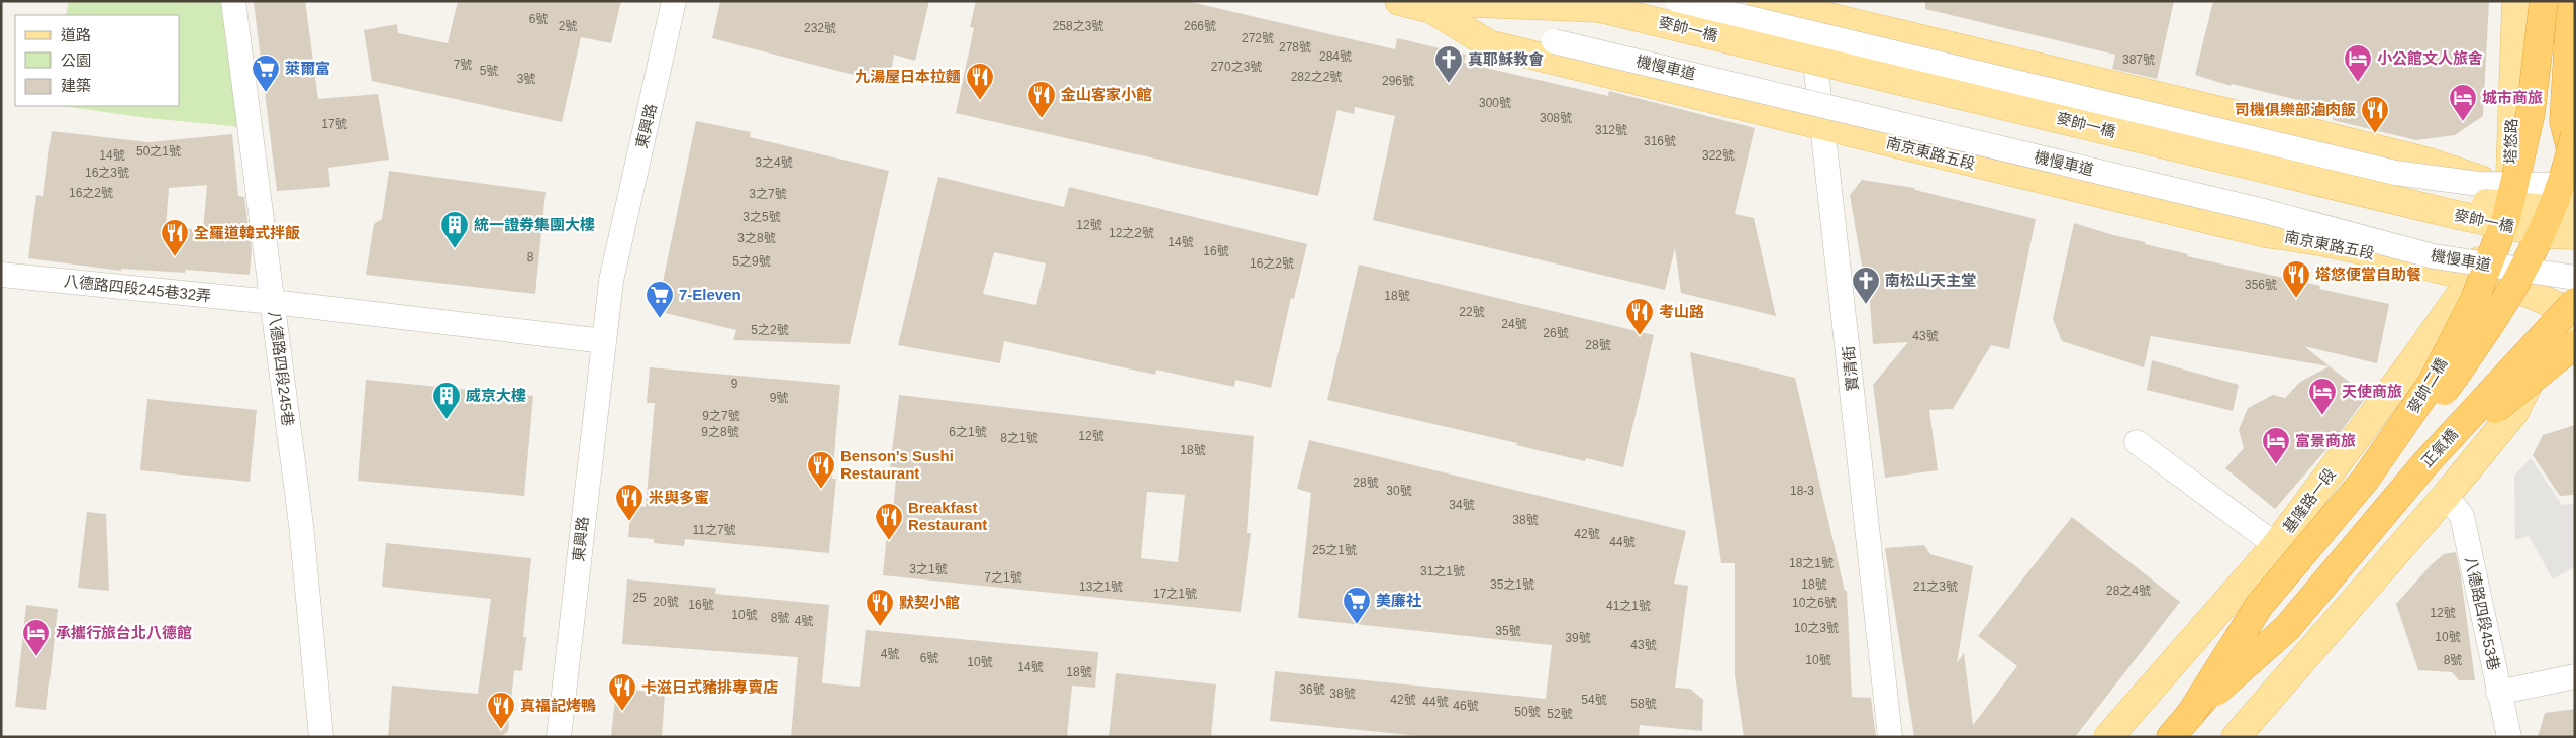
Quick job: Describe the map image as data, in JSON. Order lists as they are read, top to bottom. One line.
{"streets":{"highway":["麥帥二橋","正氣橋"],"main road":["麥帥一橋","塔悠路","南京東路五段","基隆路一段"],"street":["機慢車道","東興路","八德路四段245巷32弄","八德路四段245巷","寶清街","八德路四段453巷"]},"crossings":[["塔悠路","基隆路一段"],["南京東路五段","寶清街"],["南京東路五段","基隆路一段"],["八德路四段245巷32弄","八德路四段245巷"],["麥帥二橋","正氣橋"]],"places":{"hotel":["小公館文人旅舍","城市商旅","天使商旅","富景商旅","承攜行旅台北八德館"],"church":["真耶穌教會","南松山天主堂"],"supermarket":["萊爾富","7-Eleven","美廉社"],"restaurant":["九湯屋日本拉麵","金山客家小館","司機俱樂部滷肉飯","全羅道韓式拌飯","塔悠便當自助餐","考山路","Benson's Sushi Restaurant","米與多蜜","Breakfast Restaurant","默契小館","卡滋日式豬排專賣店","真福記烤鴨"],"building":["統一證券集團大樓","威京大樓"]},"house_numbers":["6號","2號","258之3號","266號","232號","272號","278號","284號","387號","7號","270之3號","5號","282之2號","3號","296號","300號","308號","17號","312號","316號","50之1號","14號","322號","3之4號","16之3號","16之2號","3之7號","3之5號","12號","12之2號","3之8號","14號","16號","8","5之9號","16之2號","356號","18號","22號","24號","5之2號","26號","43號","28號","9","9號","9之7號","9之8號","6之1號","12號","8之1號","18號","28號","30號","18-3","34號","38號","11之7號","42號","44號","25之1號","18之1號","3之1號","31之1號","7之1號","35之1號","18號","13之1號","21之3號","28之4號","17之1號","25","20號","10之6號","16號","41之1號","12號","10號","8號","4號","10之3號","35號","10號","39號","43號","4號","6號","10號","8號","10號","14號","18號","36號","38號","42號","54號","44號","58號","46號","50號","52號"],"legend":["道路","公園","建築"]}
